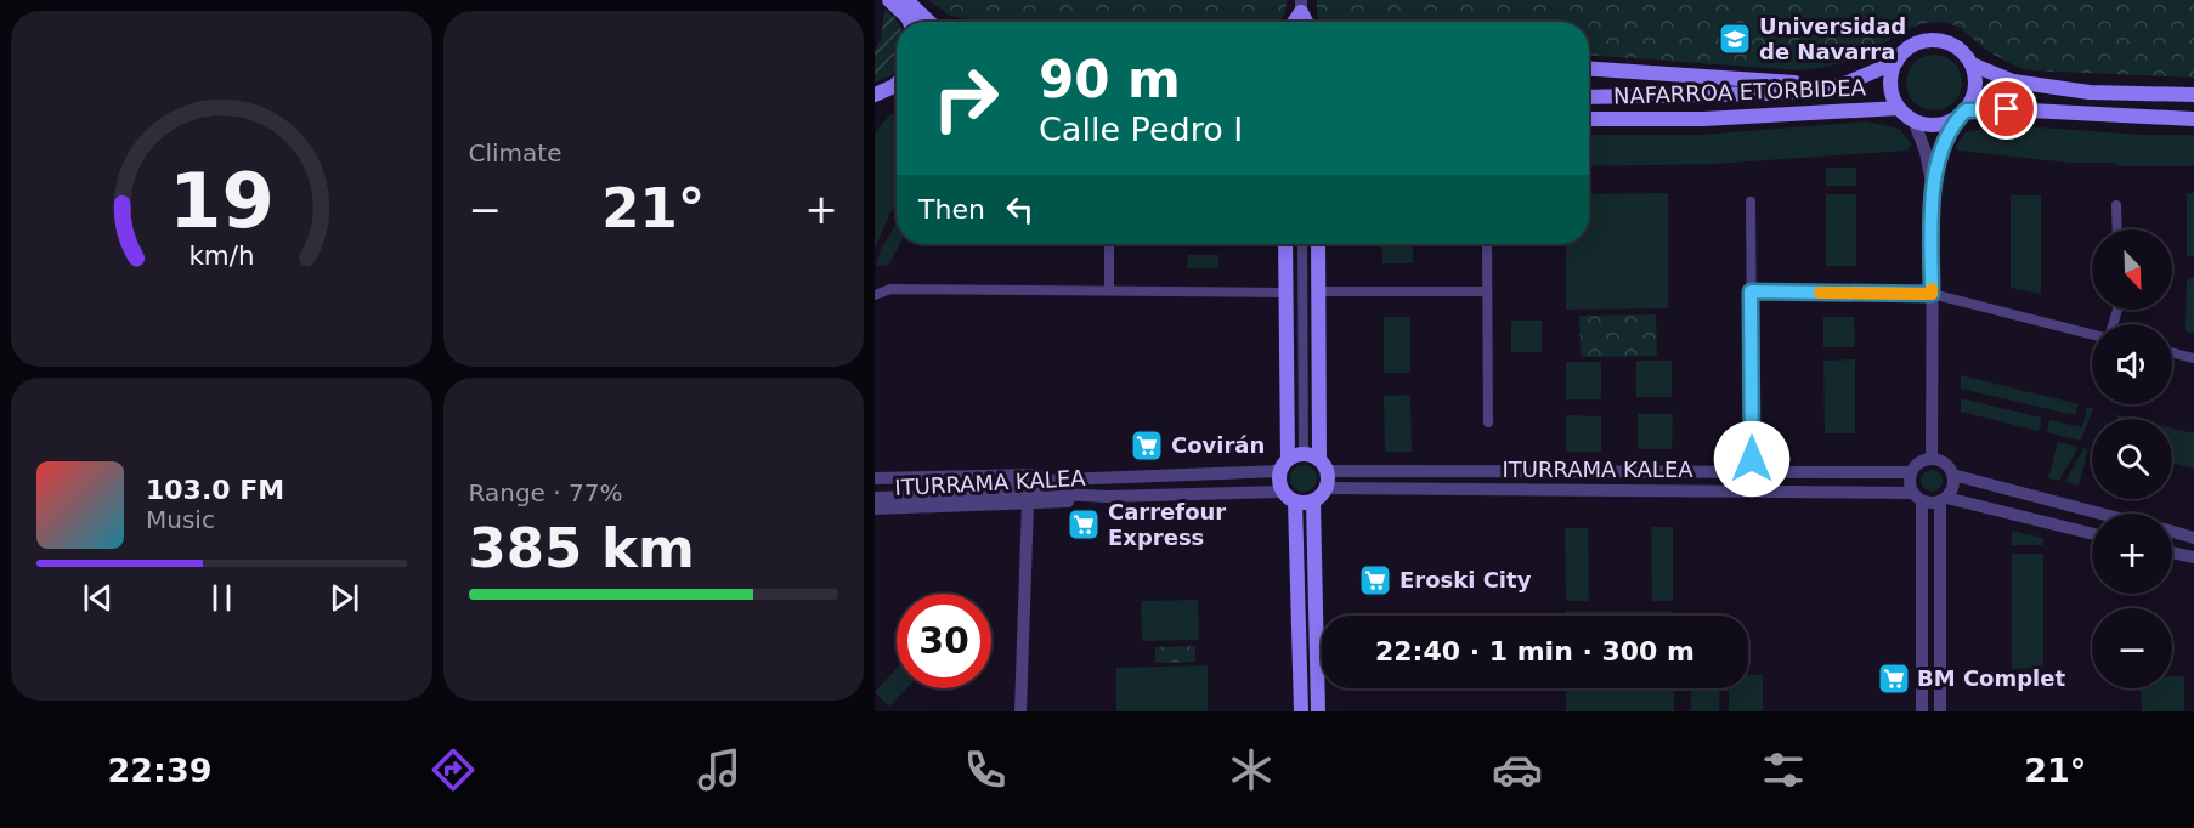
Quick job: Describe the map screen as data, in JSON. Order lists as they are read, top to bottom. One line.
{"streets":{"main road":["NAFARROA ETORBIDEA"],"street":["ITURRAMA KALEA"]},"places":{"school or university":["Universidad de Navarra"],"supermarket":["Covirán","Carrefour Express","Eroski City","BM Complet"]},"north":"bottom right","page":{"tile":["Climate",["Range · 77%","385 km"]],"turn":["90 m","Calle Pedro I"],"then":"Then","heat":["−","21°","+"],"map_buttons":["+","−"],"song":["103.0 FM","Music"],"limit":"30","trip":"22:40 · 1 min · 300 m","tabs":["22:39","21°"],"gauge":["19","km/h"]}}
